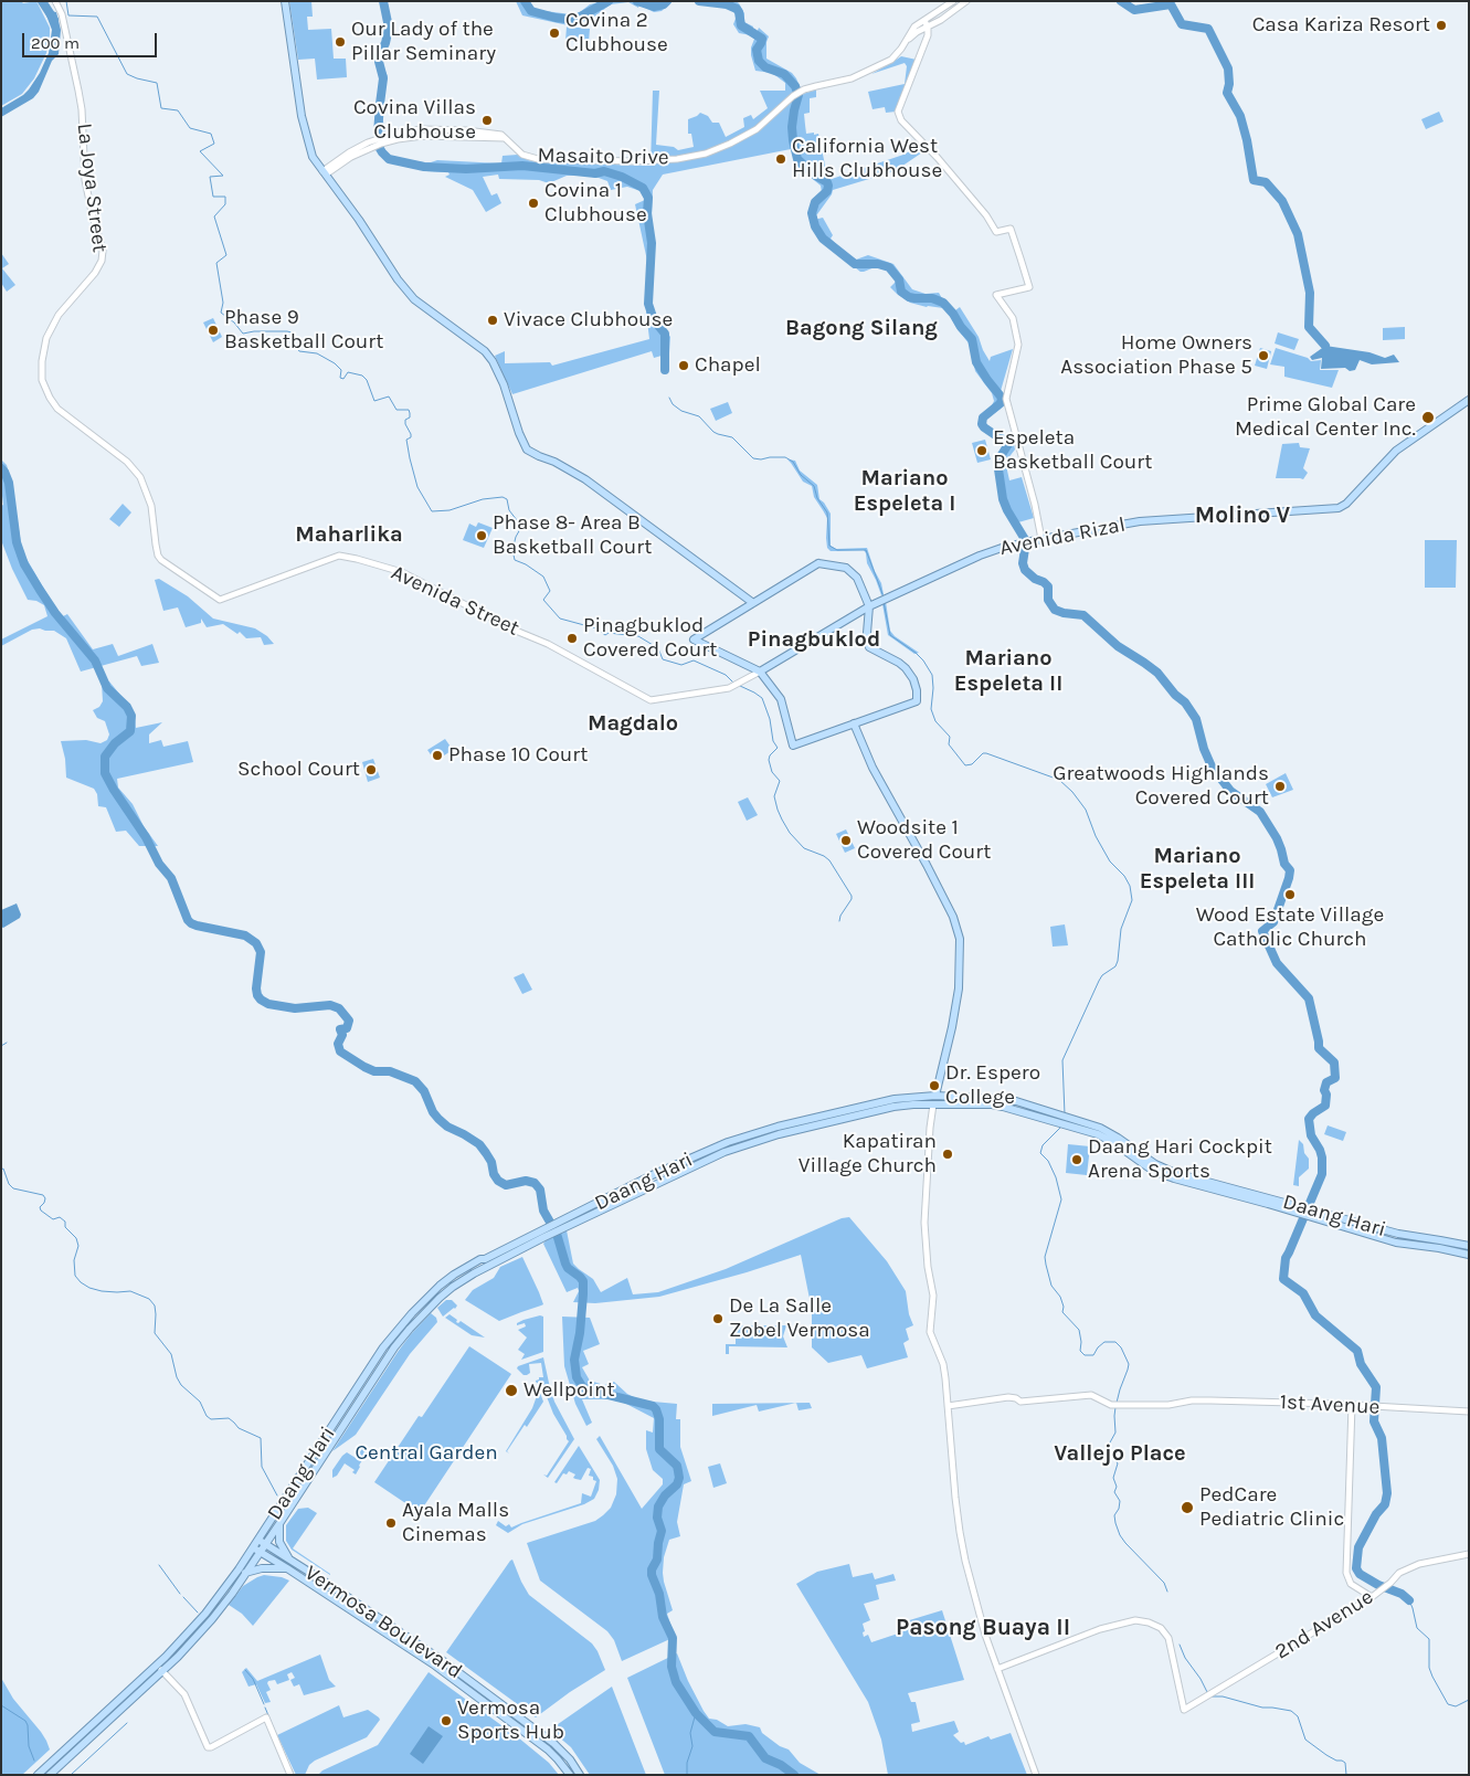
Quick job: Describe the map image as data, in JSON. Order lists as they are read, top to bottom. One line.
{"streets":{"main road":["Avenida Rizal","Daang Hari","Vermosa Boulevard"],"street":["Masaito Drive","La Joya Street","Avenida Street","1st Avenue","2nd Avenue"]},"crossings":[["La Joya Street","Avenida Street"],["Avenida Rizal","Avenida Street"],["Daang Hari","Vermosa Boulevard"]],"districts":["Bagong Silang","Mariano Espeleta I","Molino V","Maharlika","Pinagbuklod","Mariano Espeleta II","Magdalo","Mariano Espeleta III","Vallejo Place","Pasong Buaya II"],"parks":["Central Garden"],"places":["Casa Kariza Resort","Covina 2 Clubhouse","Our Lady of the Pillar Seminary","Covina Villas Clubhouse","California West Hills Clubhouse","Covina 1 Clubhouse","Vivace Clubhouse","Phase 9 Basketball Court","Home Owners Association Phase 5","Chapel","Prime Global Care Medical Center Inc.","Espeleta Basketball Court","Phase 8- Area B Basketball Court","Pinagbuklod Covered Court","Phase 10 Court","School Court","Greatwoods Highlands Covered Court","Woodsite 1 Covered Court","Wood Estate Village Catholic Church","Dr. Espero College","Kapatiran Village Church","Daang Hari Cockpit Arena Sports","De La Salle Zobel Vermosa","Wellpoint","PedCare Pediatric Clinic","Ayala Malls Cinemas","Vermosa Sports Hub"],"scale_bar":"200 m"}
